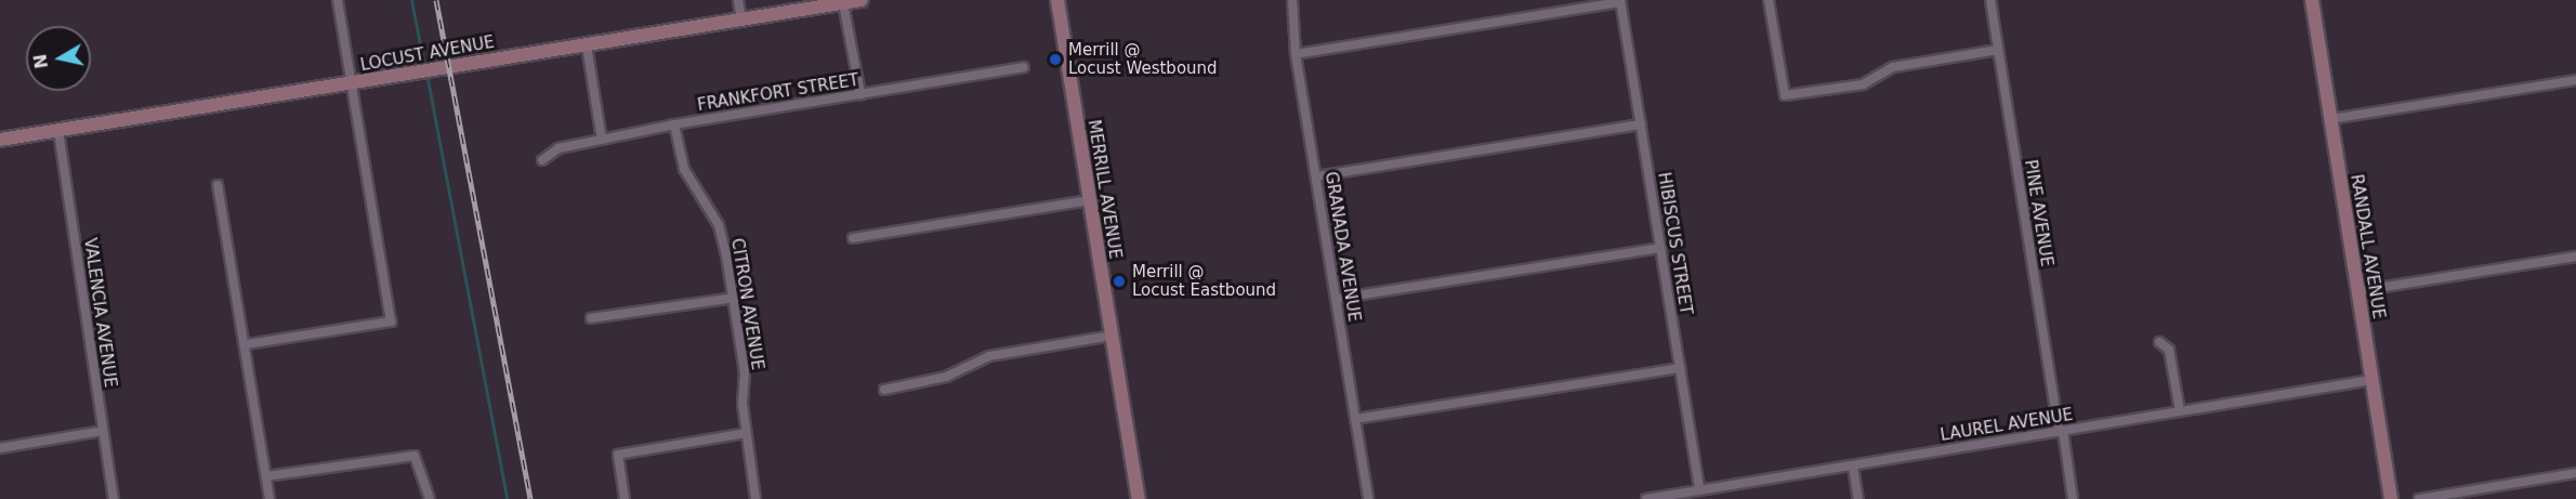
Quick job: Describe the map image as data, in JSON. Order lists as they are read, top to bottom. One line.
{"streets":{"street":["LOCUST AVENUE","FRANKFORT STREET","MERRILL AVENUE","PINE AVENUE","HIBISCUS STREET","GRANADA AVENUE","RANDALL AVENUE","CITRON AVENUE","VALENCIA AVENUE","LAUREL AVENUE"]},"crossings":[["LOCUST AVENUE","VALENCIA AVENUE"],["FRANKFORT STREET","CITRON AVENUE"],["PINE AVENUE","LAUREL AVENUE"],["HIBISCUS STREET","LAUREL AVENUE"],["RANDALL AVENUE","LAUREL AVENUE"]],"places":["Merrill @ Locust Westbound","Merrill @ Locust Eastbound"],"north":"left"}
